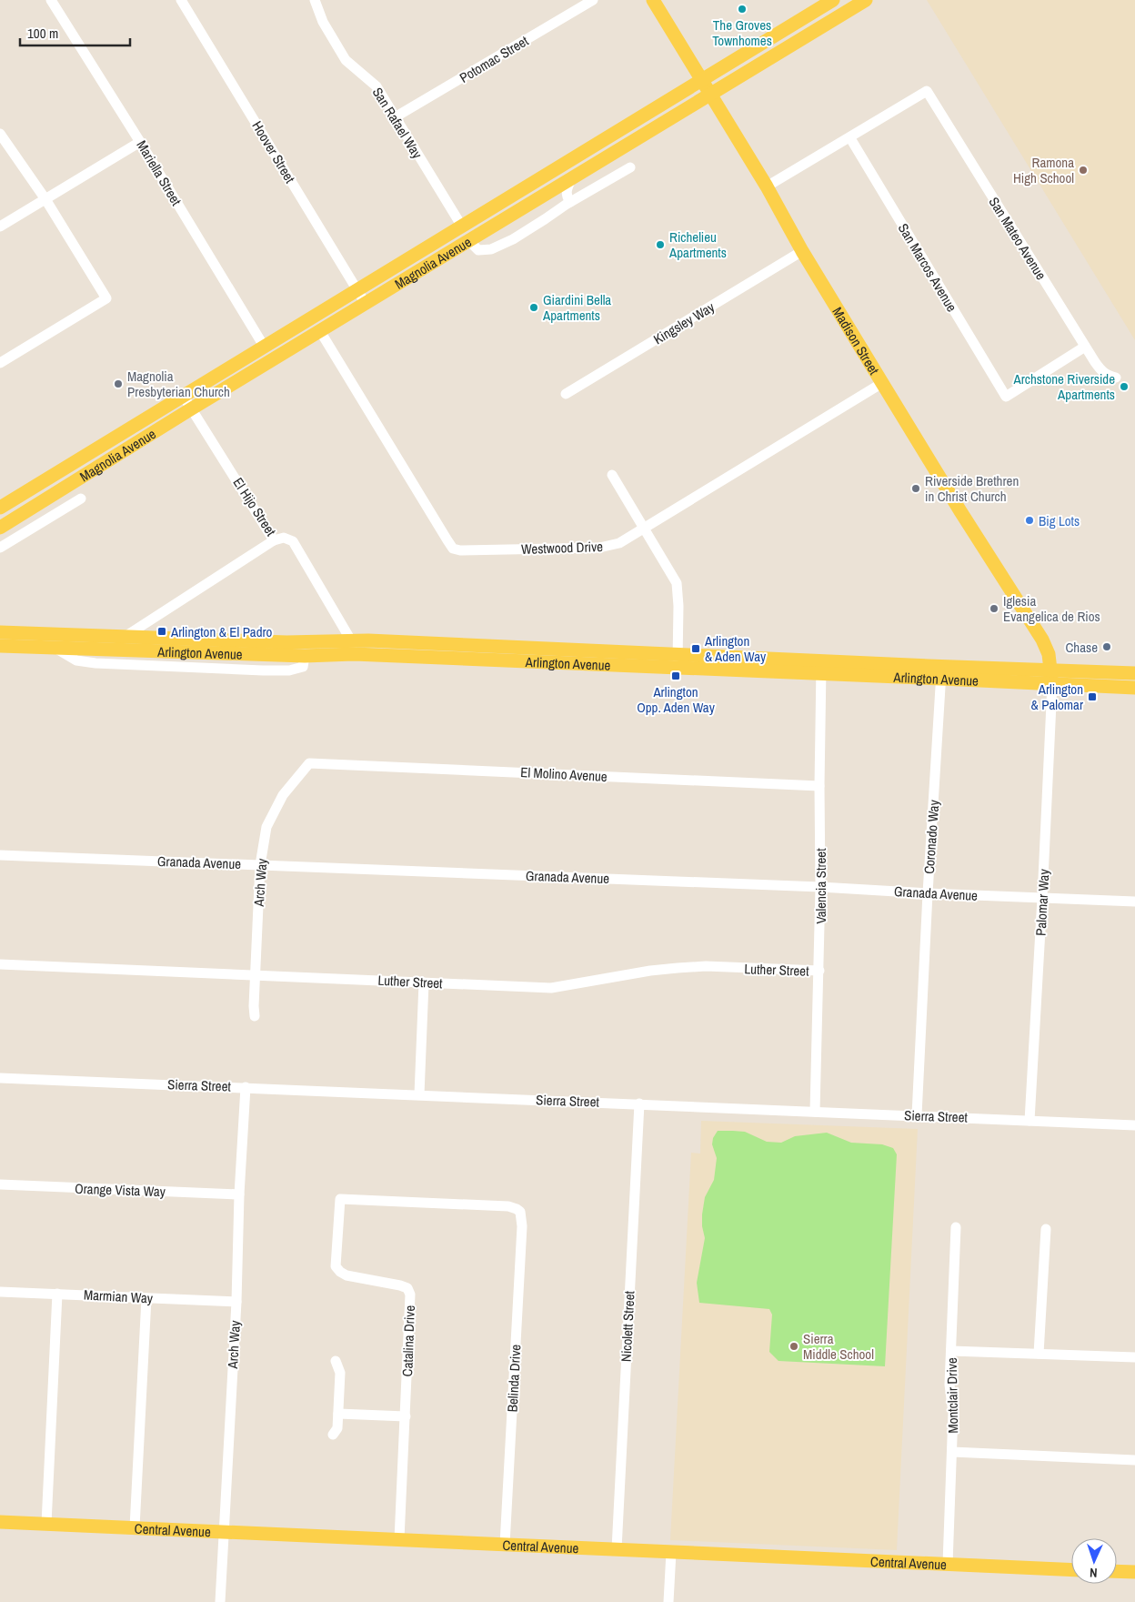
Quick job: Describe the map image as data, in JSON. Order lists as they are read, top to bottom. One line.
{"streets":{"main road":["Magnolia Avenue","Madison Street","Arlington Avenue","Central Avenue"],"street":["Potomac Street","San Rafael Way","Hoover Street","Mariella Street","San Mateo Avenue","San Marcos Avenue","Kingsley Way","El Hijo Street","Westwood Drive","El Molino Avenue","Coronado Way","Granada Avenue","Arch Way","Valencia Street","Palomar Way","Luther Street","Sierra Street","Orange Vista Way","Marmian Way","Nicolett Street","Catalina Drive","Belinda Drive","Montclair Drive"]},"crossings":[["Potomac Street","San Rafael Way"],["San Rafael Way","Magnolia Avenue"],["Hoover Street","Magnolia Avenue"],["Mariella Street","Magnolia Avenue"],["San Mateo Avenue","San Marcos Avenue"],["Magnolia Avenue","Madison Street"],["Magnolia Avenue","El Hijo Street"],["Magnolia Avenue","Westwood Drive"],["Kingsley Way","Madison Street"],["Madison Street","Westwood Drive"],["Madison Street","Arlington Avenue"],["Madison Street","Palomar Way"],["El Hijo Street","Arlington Avenue"],["Arlington Avenue","Coronado Way"],["Arlington Avenue","Valencia Street"],["Arlington Avenue","Palomar Way"],["El Molino Avenue","Arch Way"],["El Molino Avenue","Valencia Street"],["Coronado Way","Granada Avenue"],["Coronado Way","Sierra Street"],["Granada Avenue","Arch Way"],["Granada Avenue","Valencia Street"],["Granada Avenue","Palomar Way"],["Arch Way","Luther Street"],["Arch Way","Sierra Street"],["Arch Way","Orange Vista Way"],["Arch Way","Marmian Way"],["Arch Way","Central Avenue"],["Valencia Street","Luther Street"],["Valencia Street","Sierra Street"],["Palomar Way","Sierra Street"],["Sierra Street","Nicolett Street"],["Nicolett Street","Central Avenue"],["Catalina Drive","Belinda Drive"],["Catalina Drive","Central Avenue"],["Belinda Drive","Central Avenue"],["Montclair Drive","Central Avenue"]],"places":{"other":["The Groves Townhomes","Ramona High School","Richelieu Apartments","Giardini Bella Apartments","Magnolia Presbyterian Church","Archstone Riverside Apartments","Riverside Brethren in Christ Church","Big Lots","Iglesia Evangelica de Rios","Chase","Sierra Middle School"],"transit":["Arlington & El Padro","Arlington & Aden Way","Arlington Opp. Aden Way","Arlington & Palomar"]},"scale_bar":"100 m","north":"bottom"}
